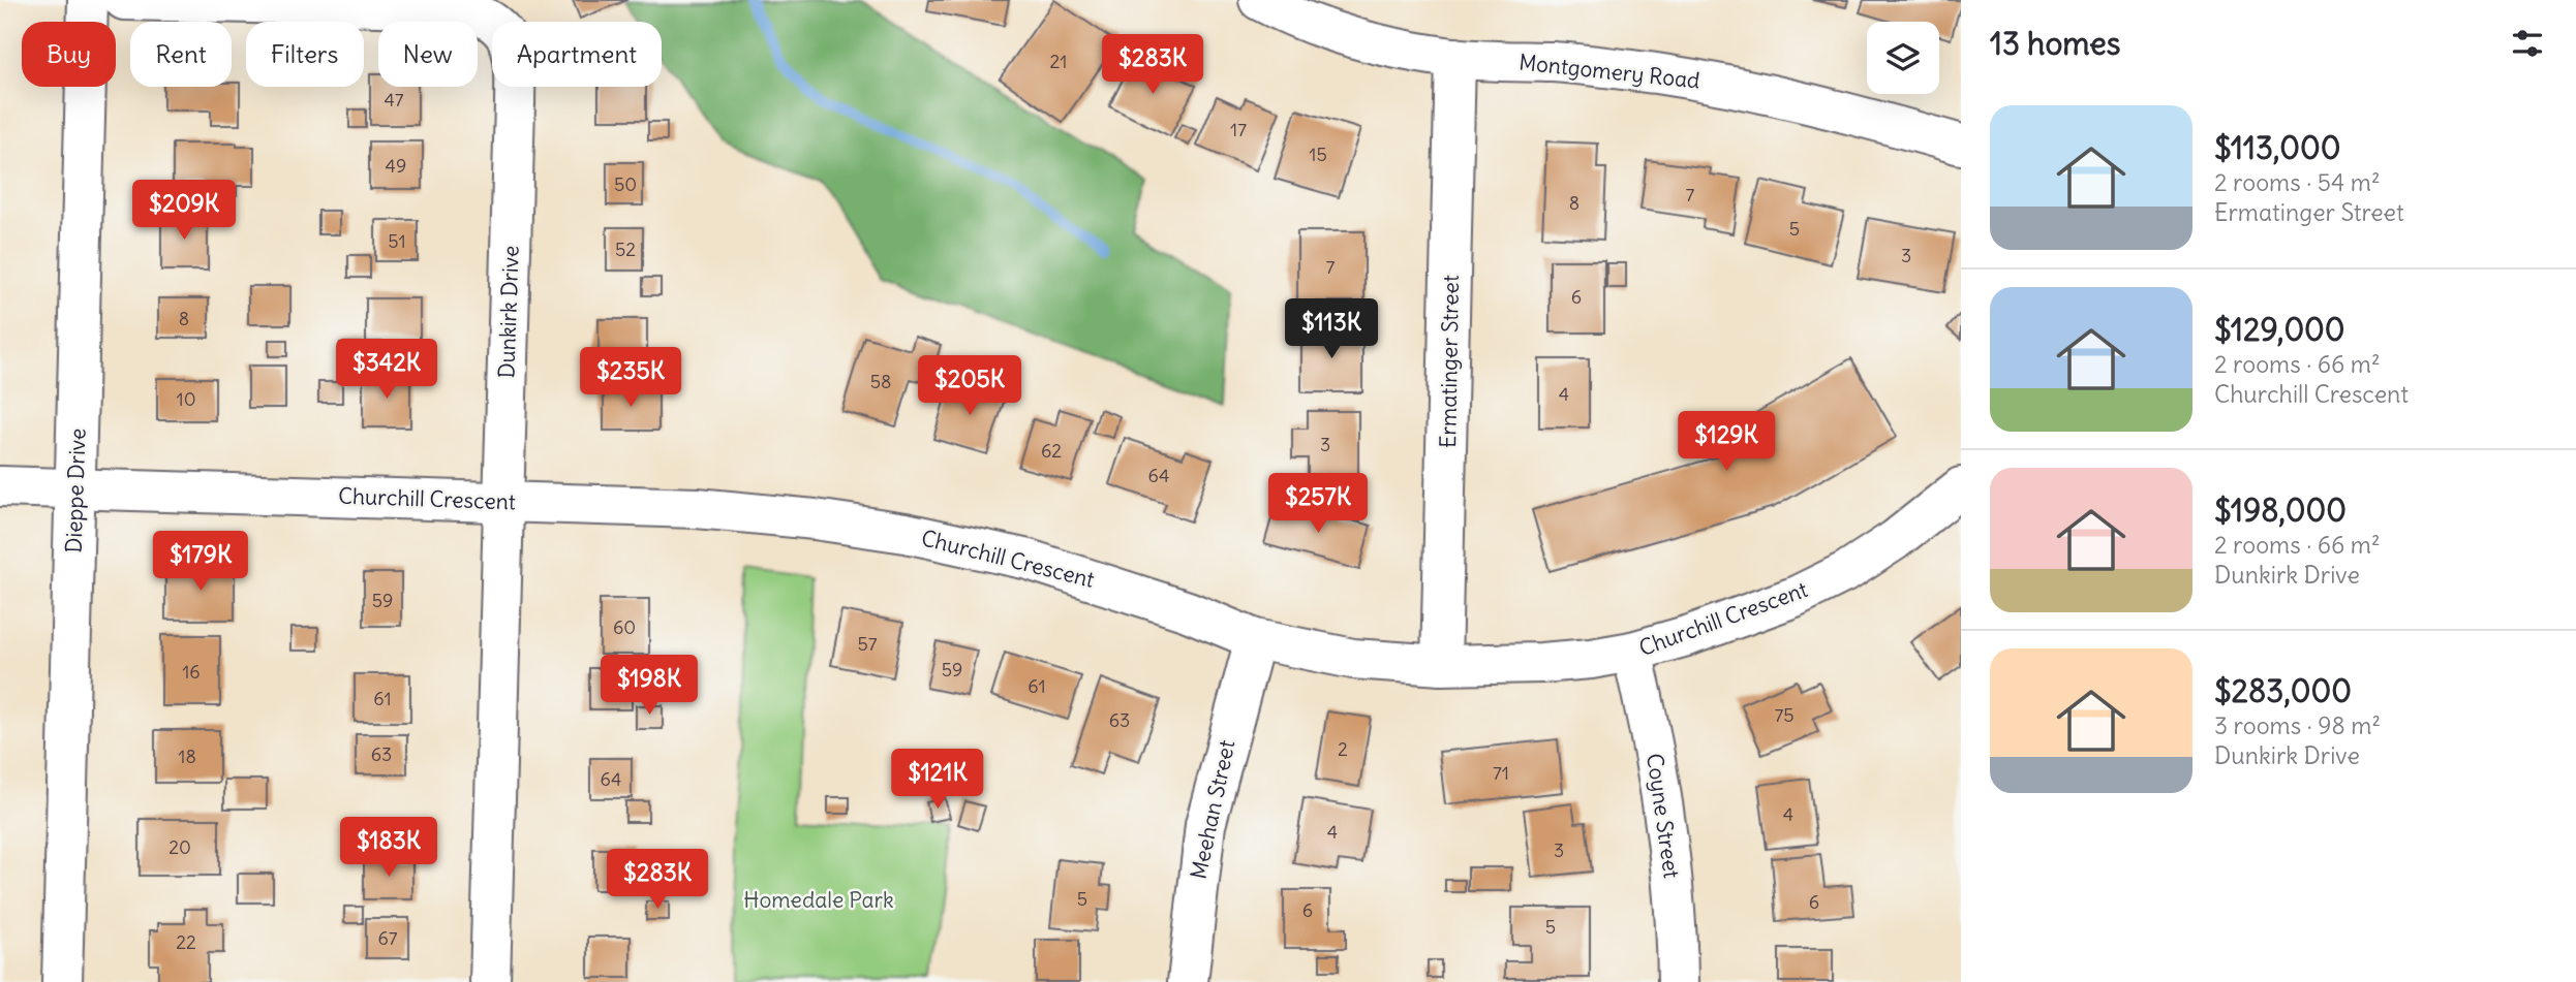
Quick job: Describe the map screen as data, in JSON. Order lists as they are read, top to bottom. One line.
{"streets":{"street":["Montgomery Road","Dunkirk Drive","Ermatinger Street","Dieppe Drive","Churchill Crescent","Meehan Street","Coyne Street"]},"crossings":[["Montgomery Road","Ermatinger Street"],["Dunkirk Drive","Churchill Crescent"],["Ermatinger Street","Churchill Crescent"],["Dieppe Drive","Churchill Crescent"],["Churchill Crescent","Meehan Street"],["Churchill Crescent","Coyne Street"]],"parks":["Homedale Park"],"house_numbers":["21","47","17","15","49","50","7","8","5","51","52","3","7","6","8","58","4","10","3","62","64","59","60","57","59","16","61","61","75","63","2","63","18","71","64","4","4","20","3","5","6","6","5","67","22"],"page":{"heading":"13 homes","chip":["Buy","Rent","Filters","New","Apartment"],"price":["$283K","$209K","$113K","$342K","$235K","$205K","$129K","$257K","$179K","$198K","$121K","$183K","$283K"],"list":[{"name":"$113,000","note":"2 rooms · 54 m² · Ermatinger Street"},{"name":"$129,000","note":"2 rooms · 66 m² · Churchill Crescent"},{"name":"$198,000","note":"2 rooms · 66 m² · Dunkirk Drive"},{"name":"$283,000","note":"3 rooms · 98 m² · Dunkirk Drive"}]}}
